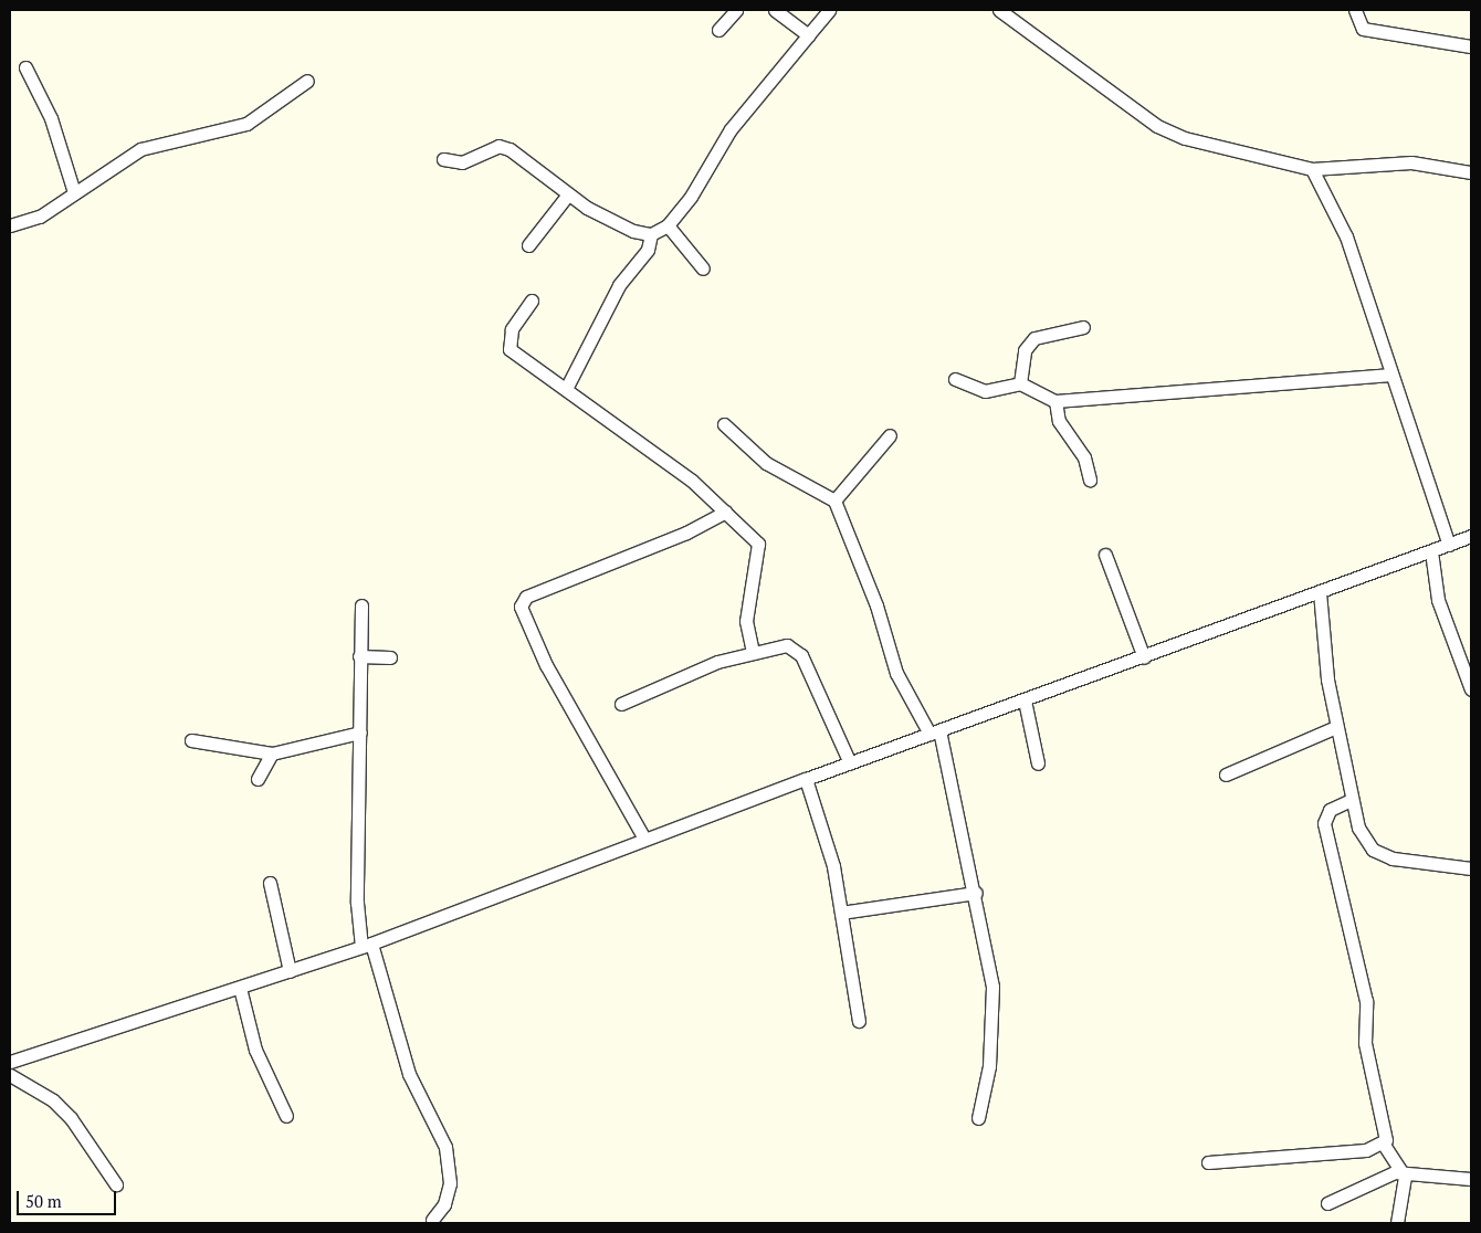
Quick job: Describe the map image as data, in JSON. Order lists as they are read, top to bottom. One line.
{"scale_bar":"50 m"}
